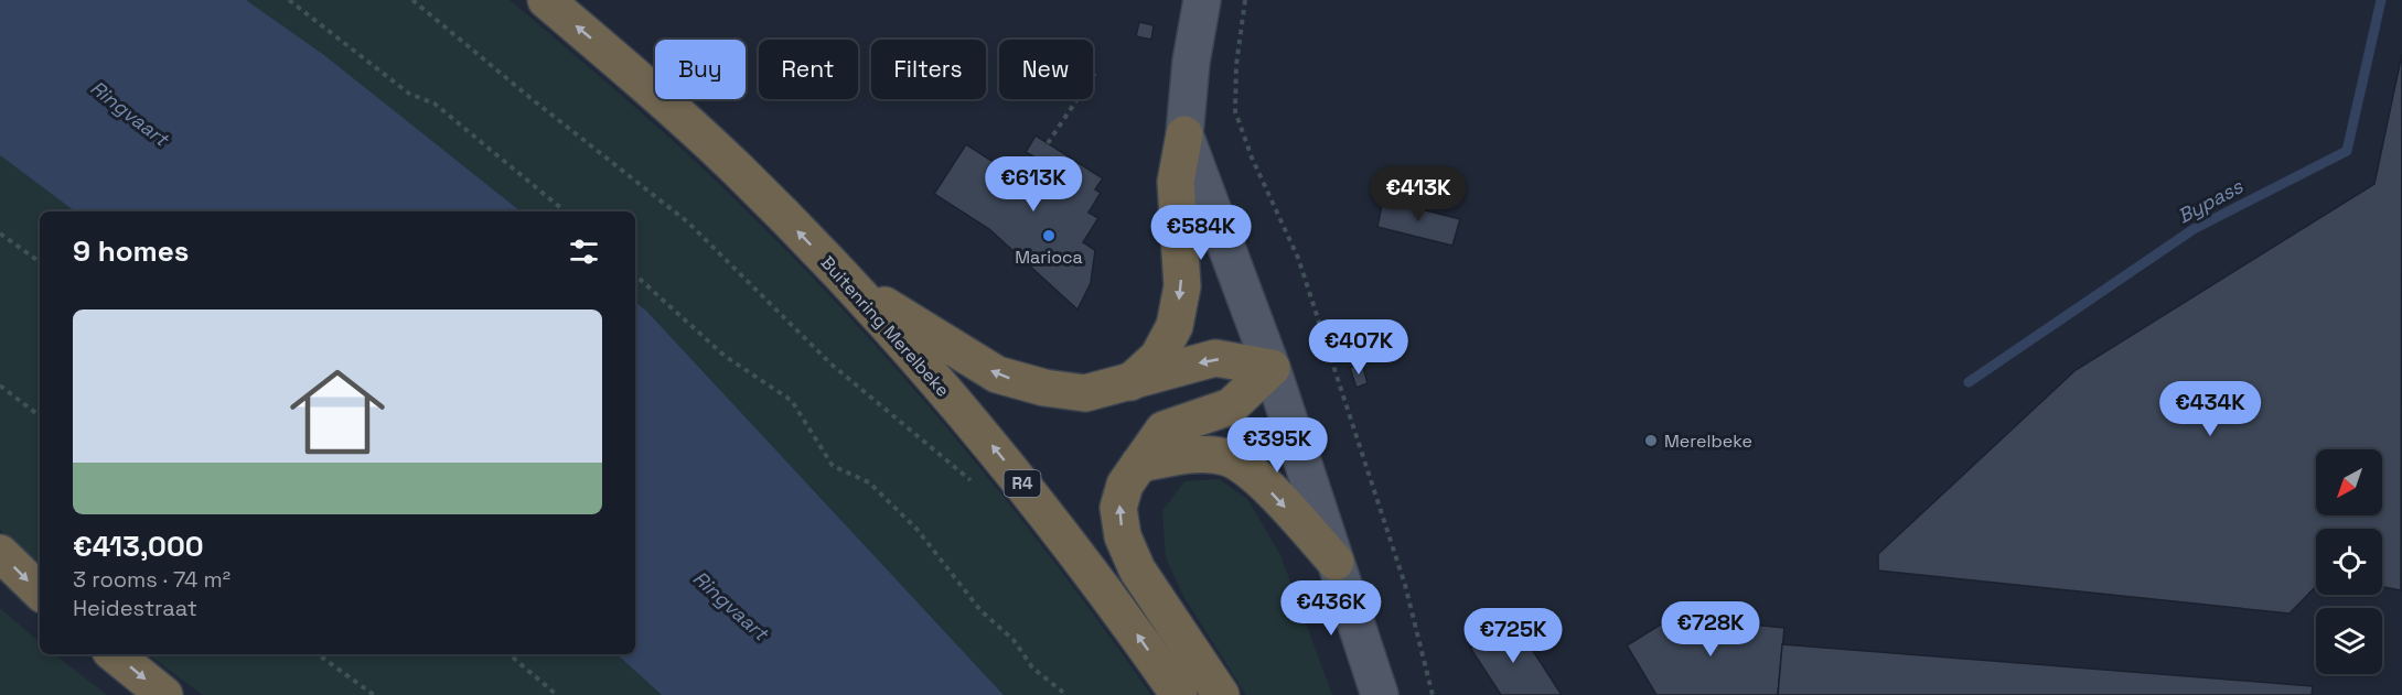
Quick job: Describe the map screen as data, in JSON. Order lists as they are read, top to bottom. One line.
{"streets":{"highway":["Buitenring Merelbeke","R4"]},"one_way":["Buitenring Merelbeke"],"water":["Ringvaart","Bypass"],"places":["Marioca","Merelbeke"],"north":"bottom left","page":{"chip":["Buy","Rent","Filters","New"],"price":["€613K","€413K","€584K","€407K","€434K","€395K","€436K","€728K","€725K"],"heading":"9 homes","list":[{"name":"€413,000","note":"3 rooms · 74 m² · Heidestraat"}]}}
